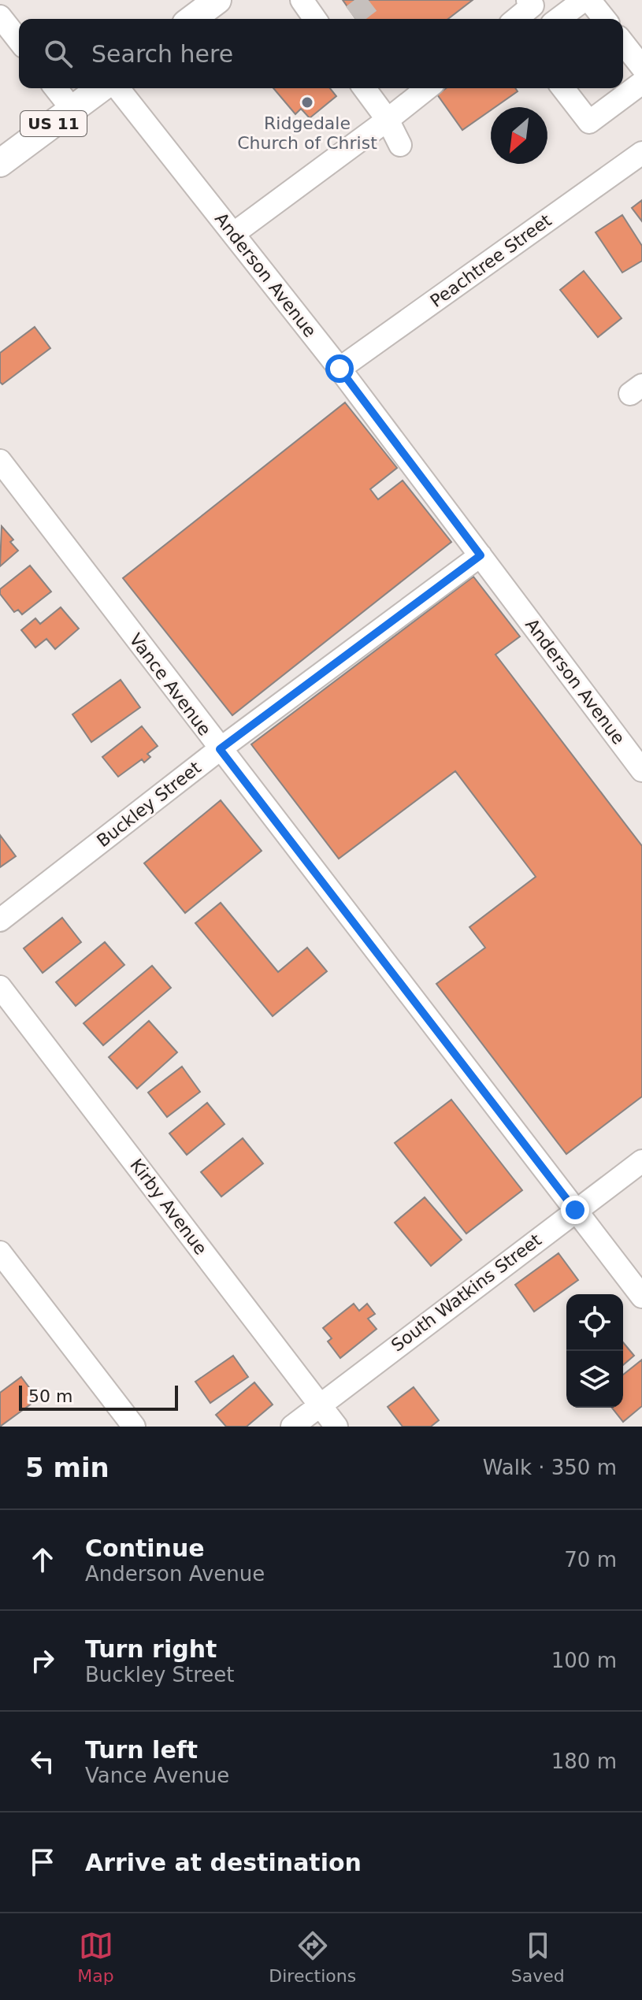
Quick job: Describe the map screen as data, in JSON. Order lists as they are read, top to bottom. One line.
{"streets":{"main road":["US 11"],"street":["Peachtree Street","Anderson Avenue","Vance Avenue","Buckley Street","Kirby Avenue","South Watkins Street"]},"crossings":[["Peachtree Street","Anderson Avenue"],["Anderson Avenue","Buckley Street"],["Vance Avenue","Buckley Street"],["Vance Avenue","South Watkins Street"],["Kirby Avenue","South Watkins Street"]],"places":["Ridgedale Church of Christ"],"scale_bar":"50 m","north":"bottom left","page":{"search":"Search here","scale":"50 m","heading":["5 min","Walk · 350 m"],"list":[["Continue","Anderson Avenue","70 m"],["Turn right","Buckley Street","100 m"],["Turn left","Vance Avenue","180 m"],"Arrive at destination"],"nav":["Map","Directions","Saved"]}}
